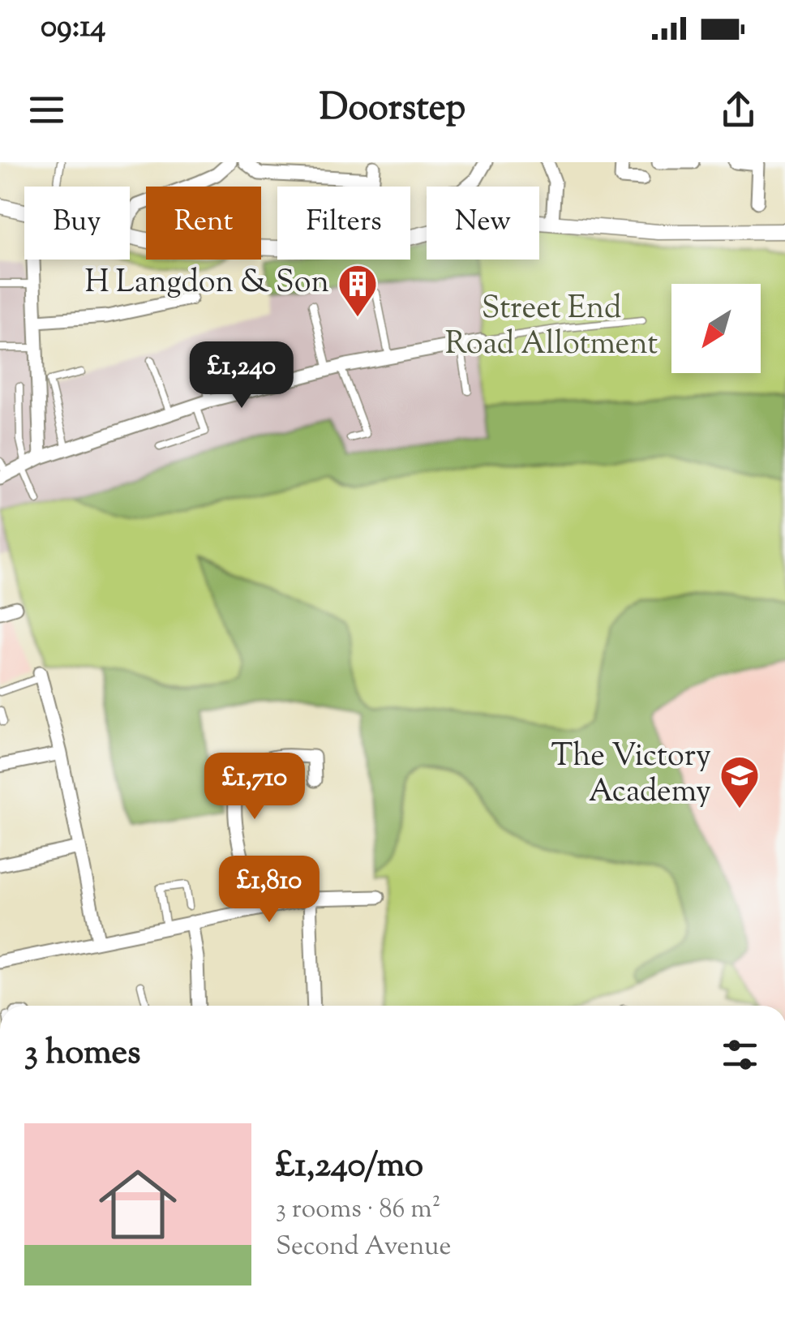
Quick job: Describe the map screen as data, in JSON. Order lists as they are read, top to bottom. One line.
{"parks":["Street End Road Allotment"],"places":{"building":["H Langdon & Son"],"school or university":["The Victory Academy"]},"north":"bottom left","page":{"status":"09:14","header":"Doorstep","chip":["Buy","Rent","Filters","New"],"price":["£1,240","£1,710","£1,810"],"heading":"3 homes","list":[{"name":"£1,240/mo","note":"3 rooms · 86 m² · Second Avenue"}]}}
